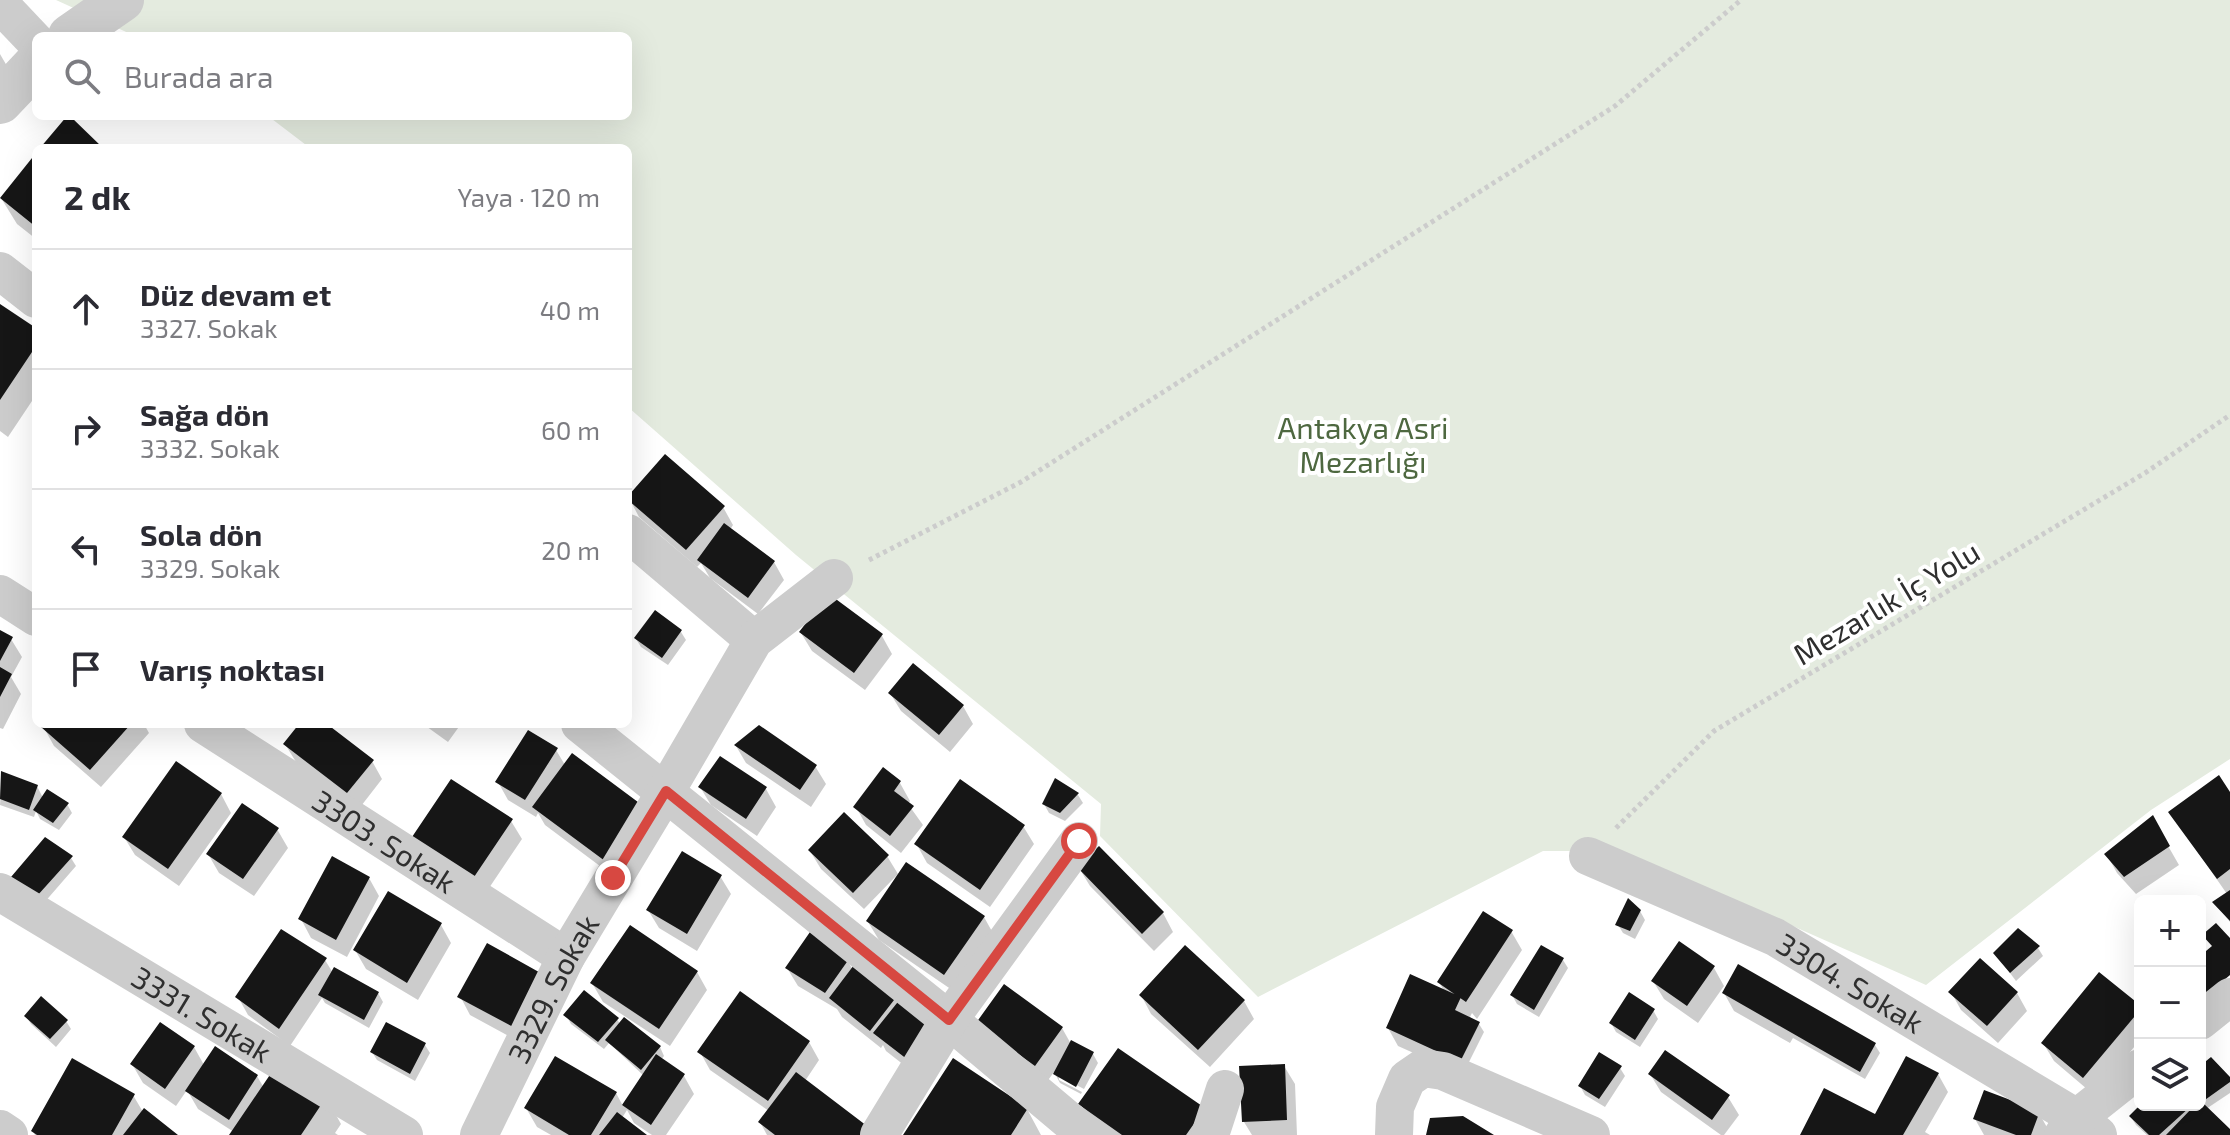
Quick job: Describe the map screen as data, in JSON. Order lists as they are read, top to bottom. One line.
{"streets":{"street":["3303. Sokak","3304. Sokak","3329. Sokak","3331. Sokak"],"path":["Mezarlık İç Yolu"]},"crossings":[["Mezarlık İç Yolu","3304. Sokak"],["3303. Sokak","3329. Sokak"]],"parks":["Antakya Asri Mezarlığı"],"page":{"search":"Burada ara","heading":["2 dk","Yaya · 120 m"],"list":[["Düz devam et","3327. Sokak","40 m"],["Sağa dön","3332. Sokak","60 m"],["Sola dön","3329. Sokak","20 m"],"Varış noktası"],"map_buttons":["+","−"]}}
